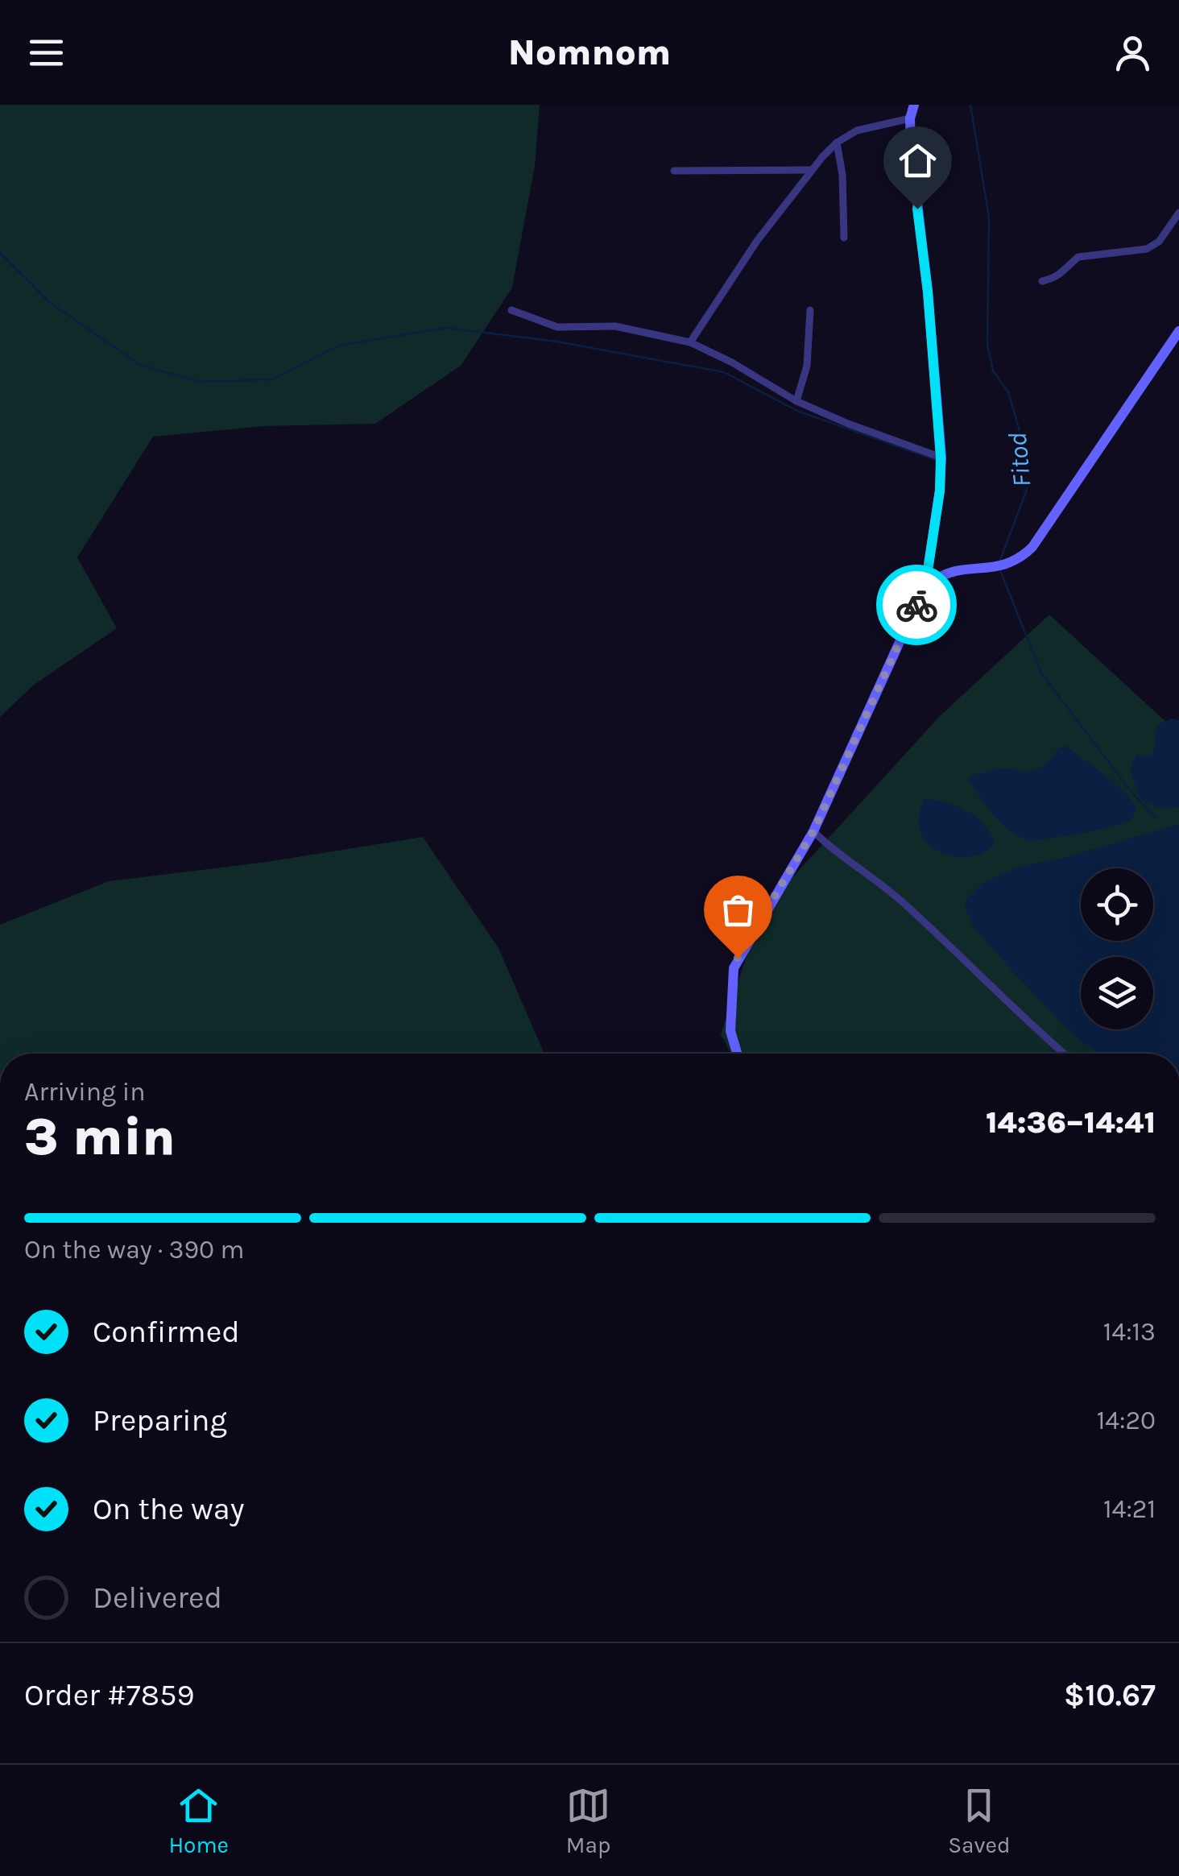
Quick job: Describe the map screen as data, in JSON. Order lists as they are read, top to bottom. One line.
{"water":["Fitod"],"page":{"header":"Nomnom","heading":["3 min","Arriving in","14:36–14:41"],"panel":["Order #7859","$10.67"],"bar":"On the way · 390 m","list":[["Confirmed","14:13"],["Preparing","14:20"],["On the way","14:21"],"Delivered"],"tabs":["Home","Map","Saved"]}}
